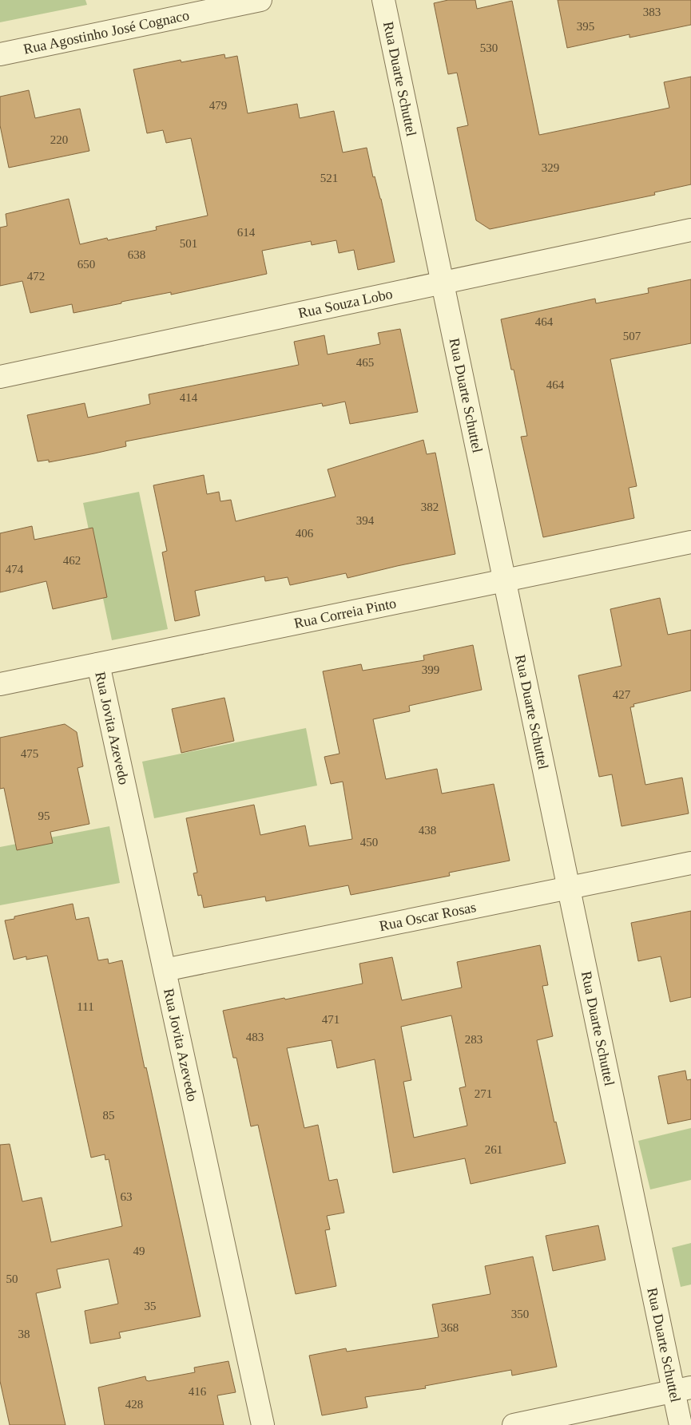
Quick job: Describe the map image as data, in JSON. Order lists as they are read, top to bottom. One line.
{"streets":{"street":["Rua Agostinho José Cognaco","Rua Duarte Schuttel","Rua Souza Lobo","Rua Correia Pinto","Rua Jovita Azevedo","Rua Oscar Rosas"]},"crossings":[["Rua Duarte Schuttel","Rua Souza Lobo"],["Rua Duarte Schuttel","Rua Correia Pinto"],["Rua Duarte Schuttel","Rua Oscar Rosas"],["Rua Correia Pinto","Rua Jovita Azevedo"],["Rua Jovita Azevedo","Rua Oscar Rosas"]],"house_numbers":["383","395","530","479","220","329","521","614","501","638","650","472","464","507","465","464","414","382","394","406","462","474","399","427","475","95","438","450","111","471","483","283","271","85","261","63","49","50","35","350","368","38","416","428"]}
